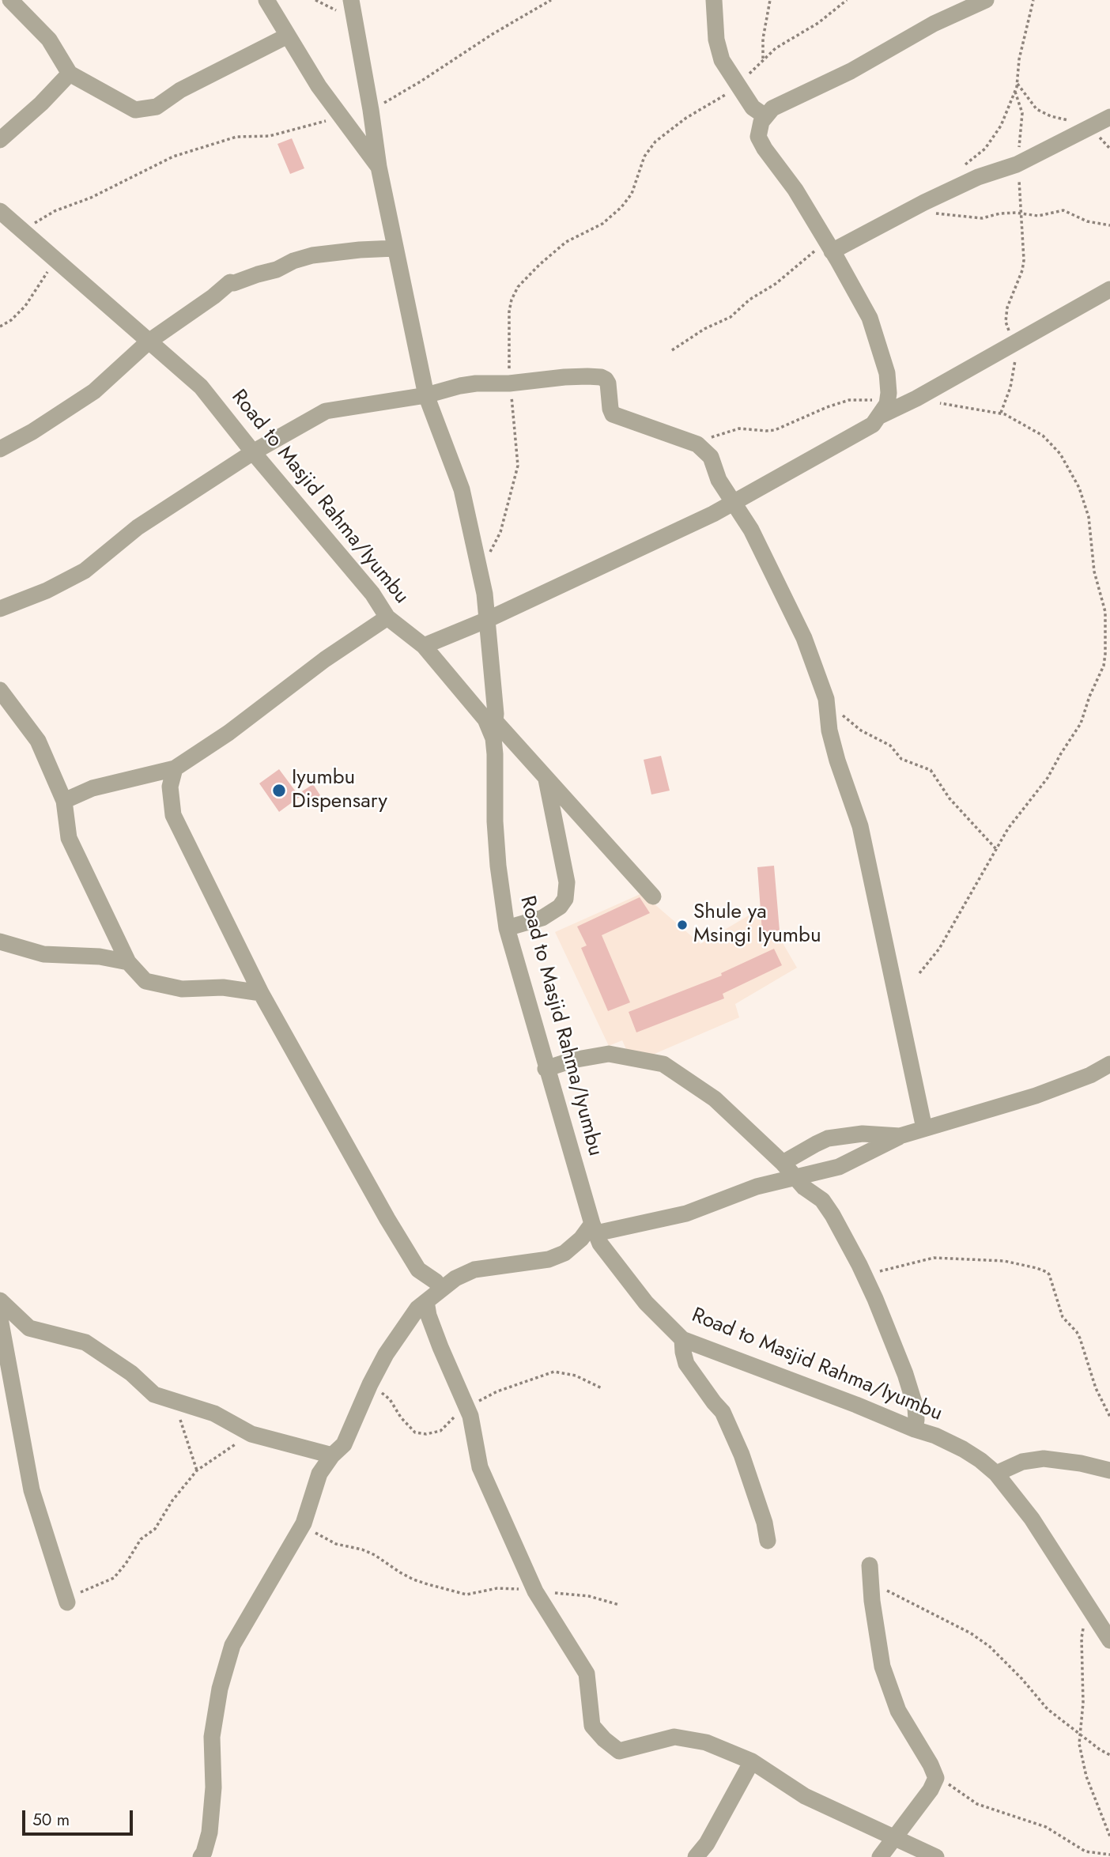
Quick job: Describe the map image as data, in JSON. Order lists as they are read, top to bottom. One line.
{"streets":{"street":["Road to Masjid Rahma/Iyumbu"]},"places":["Iyumbu Dispensary","Shule ya Msingi Iyumbu"],"scale_bar":"50 m"}
